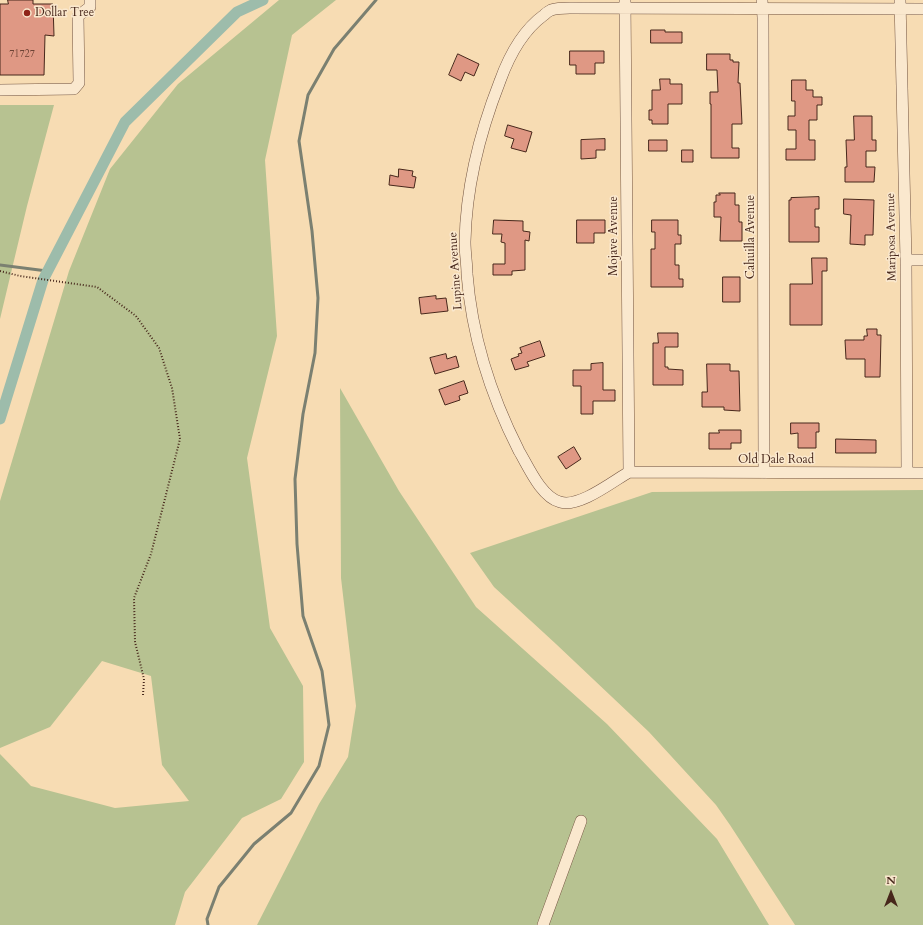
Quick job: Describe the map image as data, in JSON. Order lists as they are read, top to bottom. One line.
{"streets":{"street":["Mojave Avenue","Cahuilla Avenue","Mariposa Avenue","Lupine Avenue","Old Dale Road"]},"crossings":[["Mojave Avenue","Lupine Avenue"],["Mojave Avenue","Old Dale Road"],["Cahuilla Avenue","Lupine Avenue"],["Cahuilla Avenue","Old Dale Road"],["Mariposa Avenue","Lupine Avenue"],["Mariposa Avenue","Old Dale Road"],["Lupine Avenue","Old Dale Road"]],"places":["Dollar Tree"],"house_numbers":["71727"],"north":"top"}
